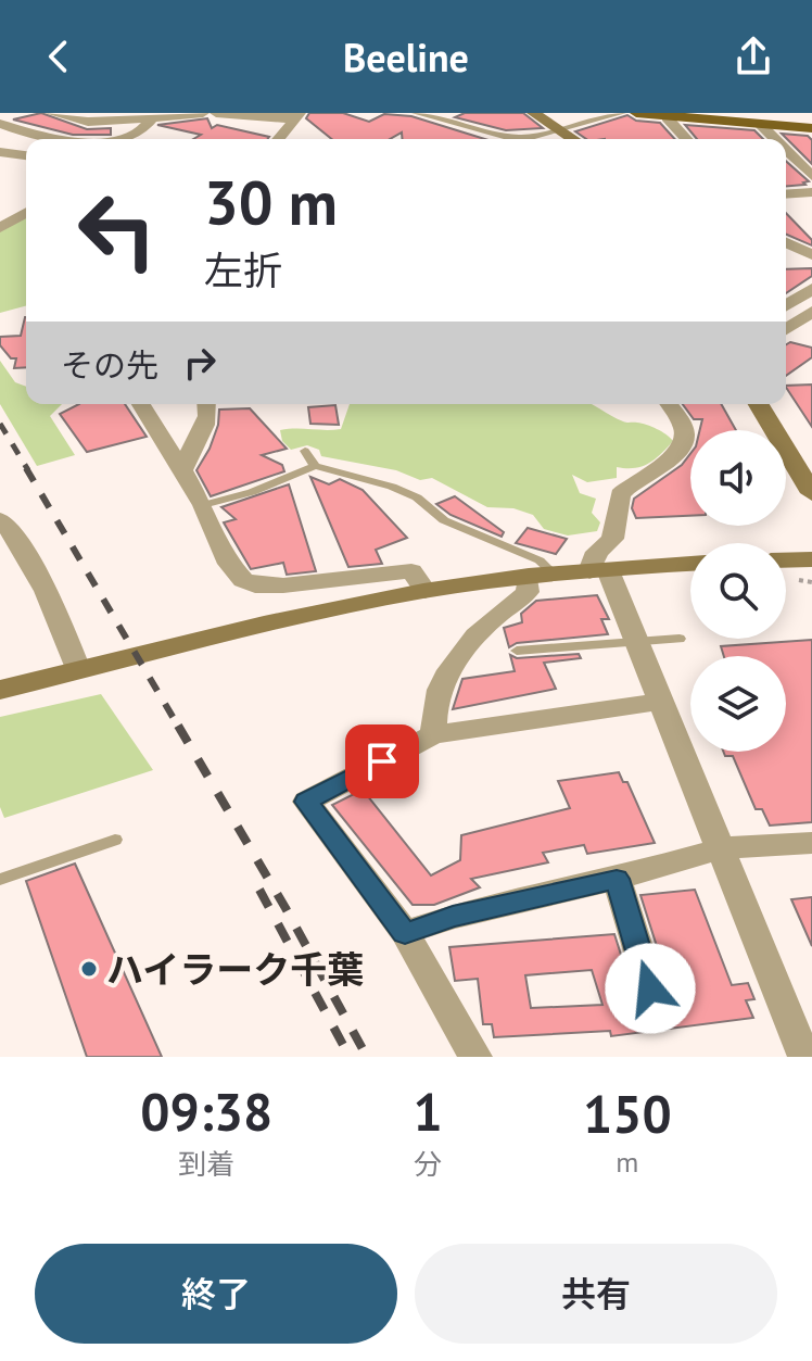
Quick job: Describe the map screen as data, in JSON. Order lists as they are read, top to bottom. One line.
{"places":["ハイラーク千葉"],"page":{"header":"Beeline","turn":["30 m","左折"],"then":"その先","eta":["09:38","到着","1","分","150","m"],"buttons":["終了","共有"]}}
